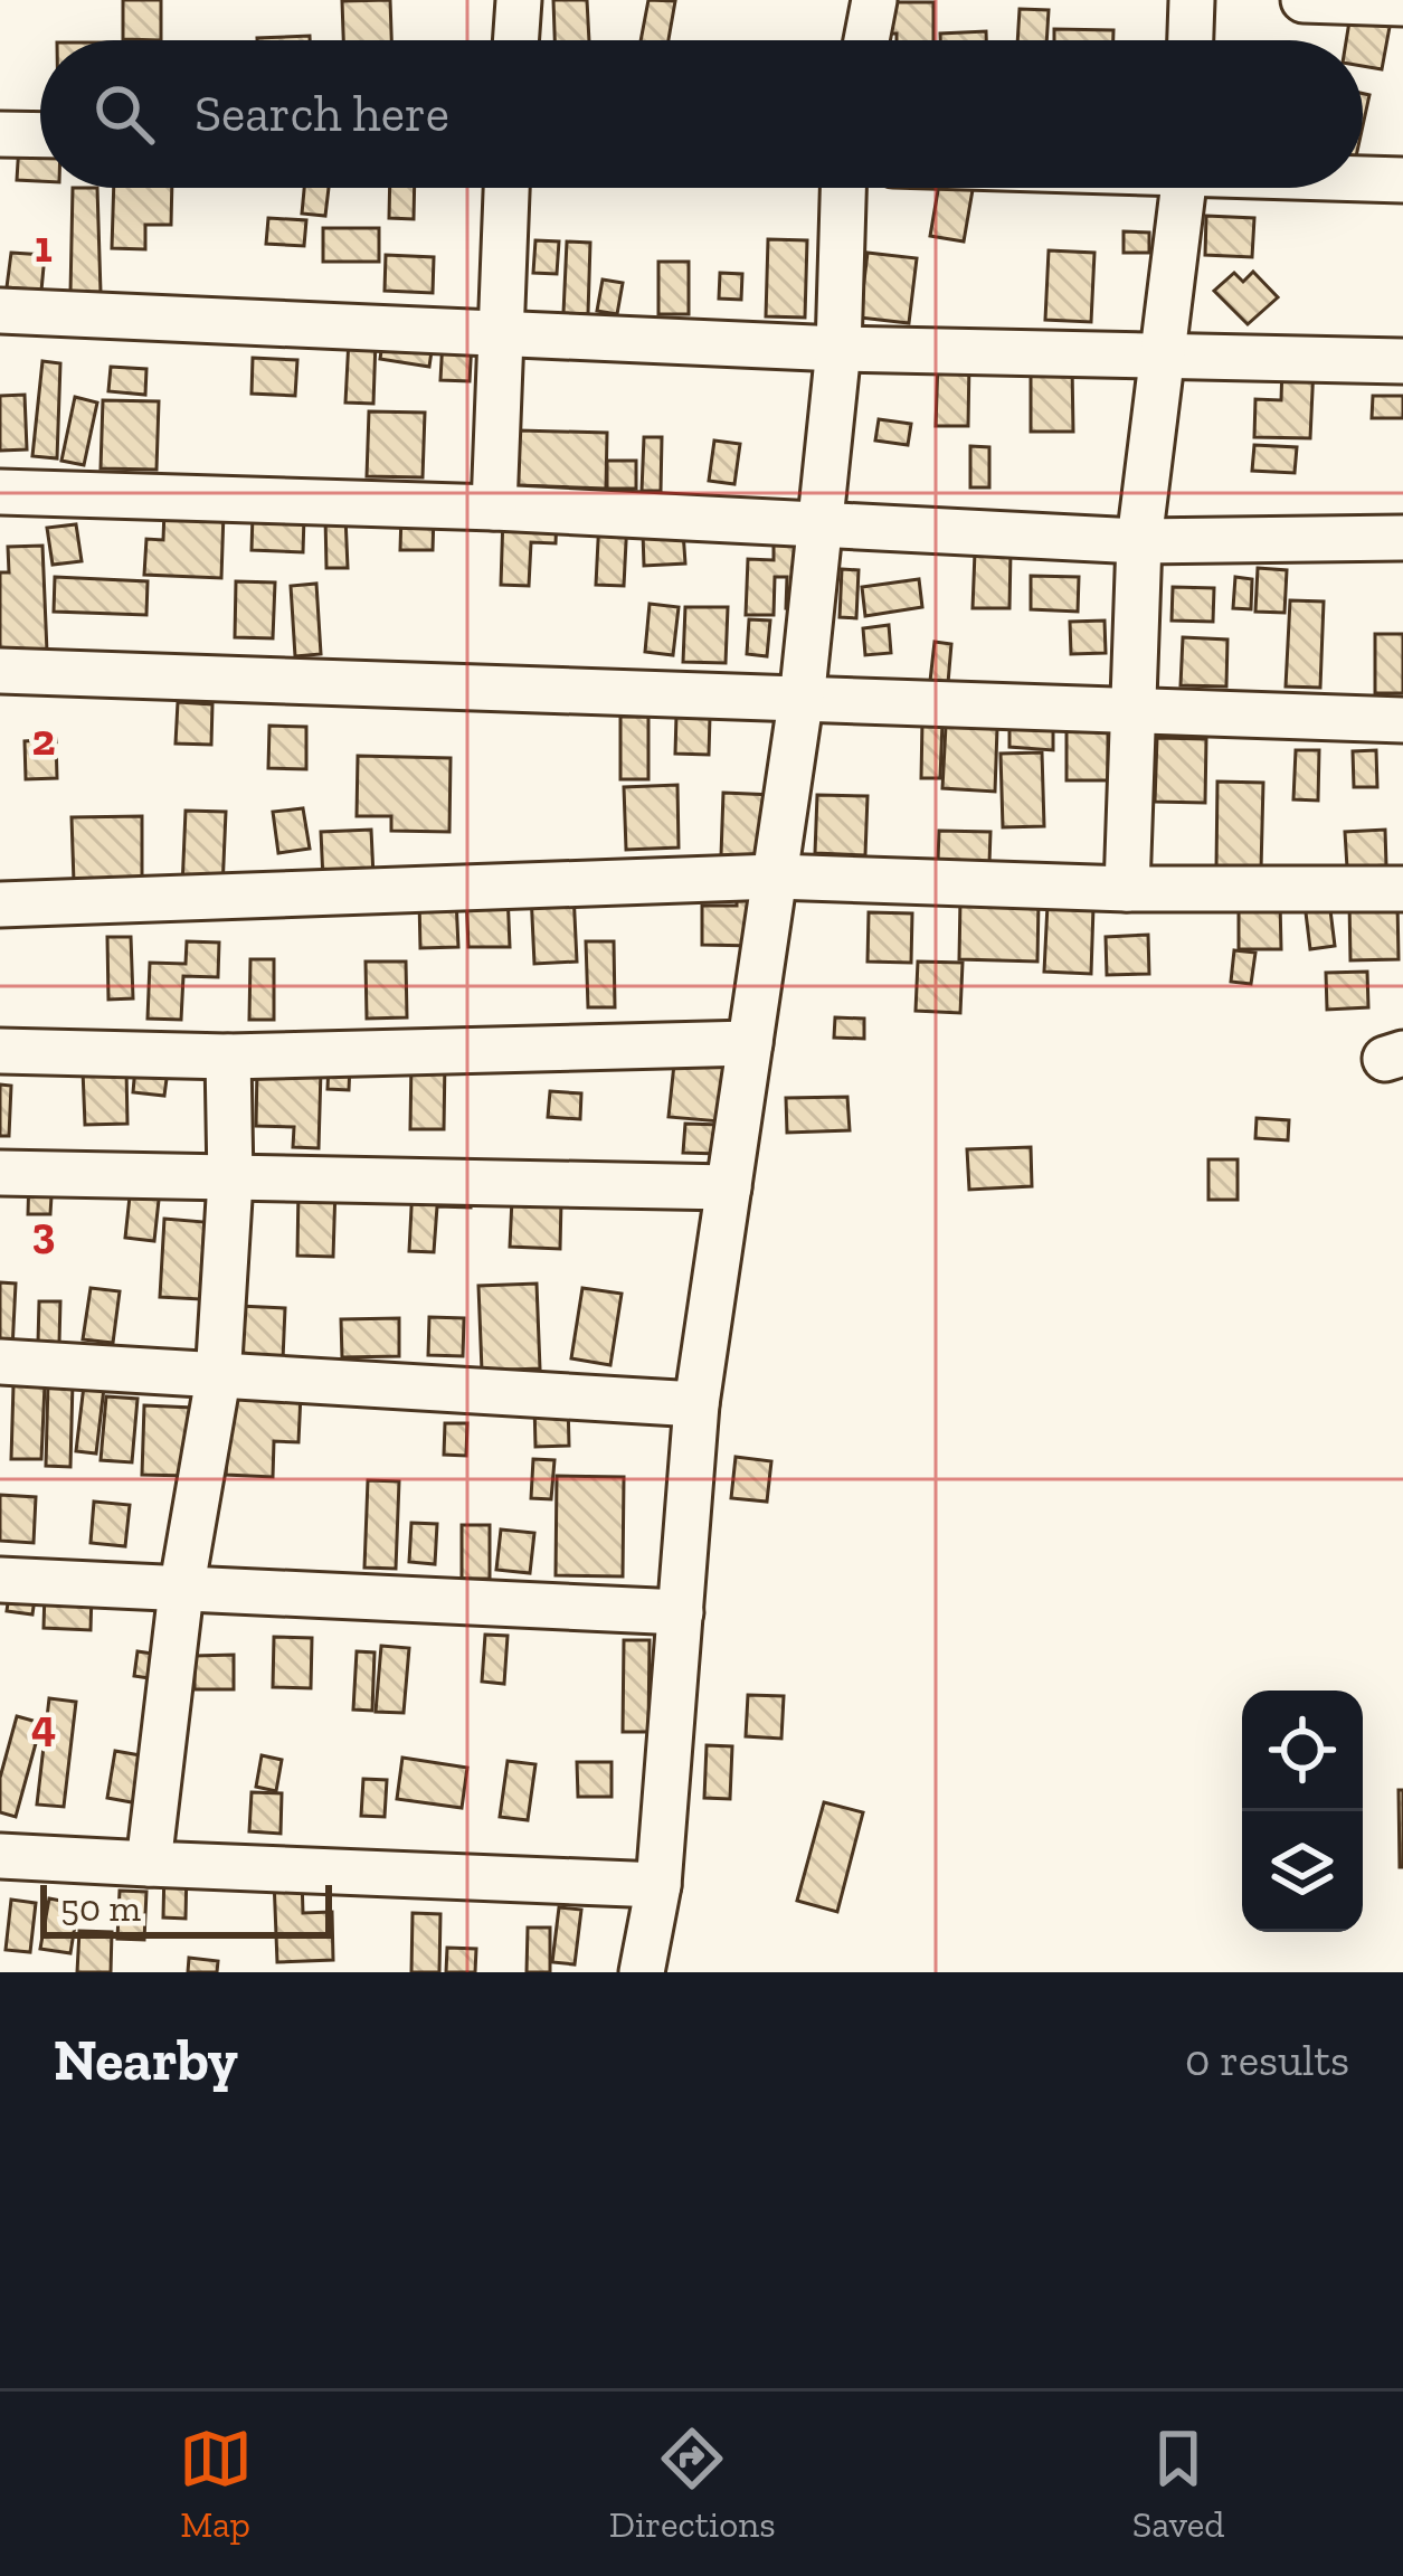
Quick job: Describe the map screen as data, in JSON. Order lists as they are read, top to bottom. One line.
{"scale_bar":"50 m","page":{"search":"Search here","scale":"50 m","heading":["Nearby","0 results"],"nav":["Map","Directions","Saved"]},"grid":{"rows":["1","2","3","4"]}}
